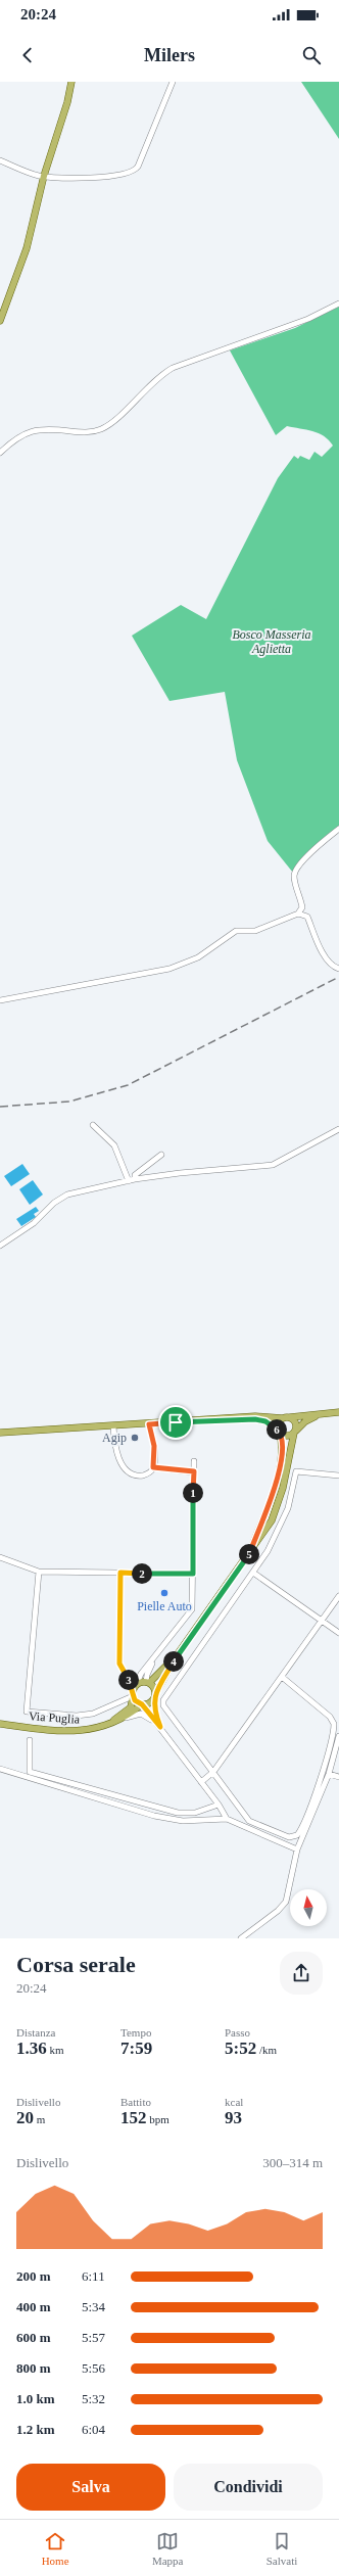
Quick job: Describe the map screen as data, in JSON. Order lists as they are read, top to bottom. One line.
{"streets":{"main road":["Via Puglia"]},"parks":["Bosco Masseria Aglietta"],"places":["Agip","Pielle Auto"],"north":"top","page":{"status":"20:24","header":"Milers","pins":["6","1","5","2","4","3"],"heading":["Corsa serale","20:24"],"stats":[["Distanza","1.36 km"],["Tempo","7:59"],["Passo","5:52 /km"],["Dislivello","20 m"],["Battito","152 bpm"],["kcal","93"]],"chart":["Dislivello","300–314 m"],"list":[{"name":"200 m","note":"6:11"},{"name":"400 m","note":"5:34"},{"name":"600 m","note":"5:57"},{"name":"800 m","note":"5:56"},{"name":"1.0 km","note":"5:32"},{"name":"1.2 km","note":"6:04"}],"buttons":["Salva","Condividi"],"tabs":["Home","Mappa","Salvati"]}}
